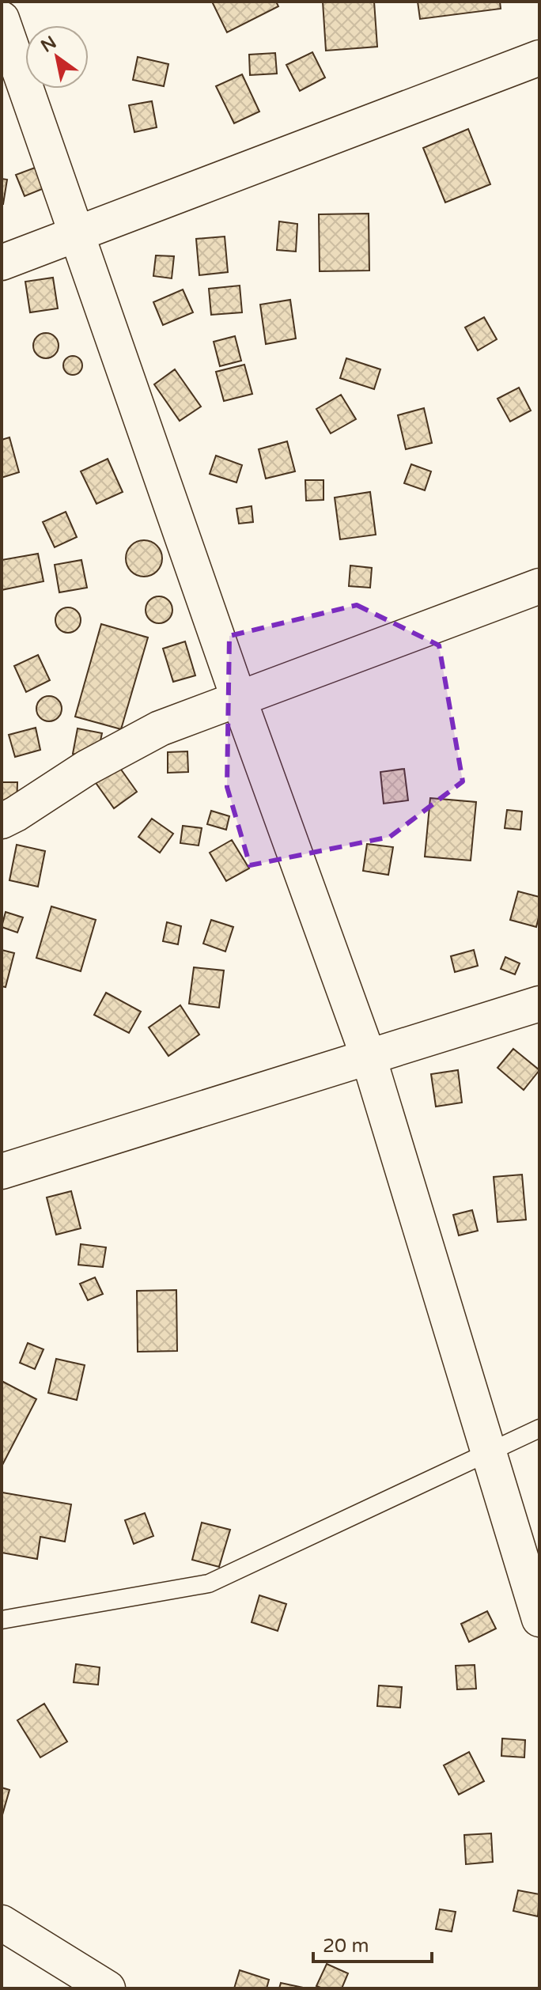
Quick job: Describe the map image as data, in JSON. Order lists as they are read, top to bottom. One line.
{"scale_bar":"20 m","north":"top left"}
